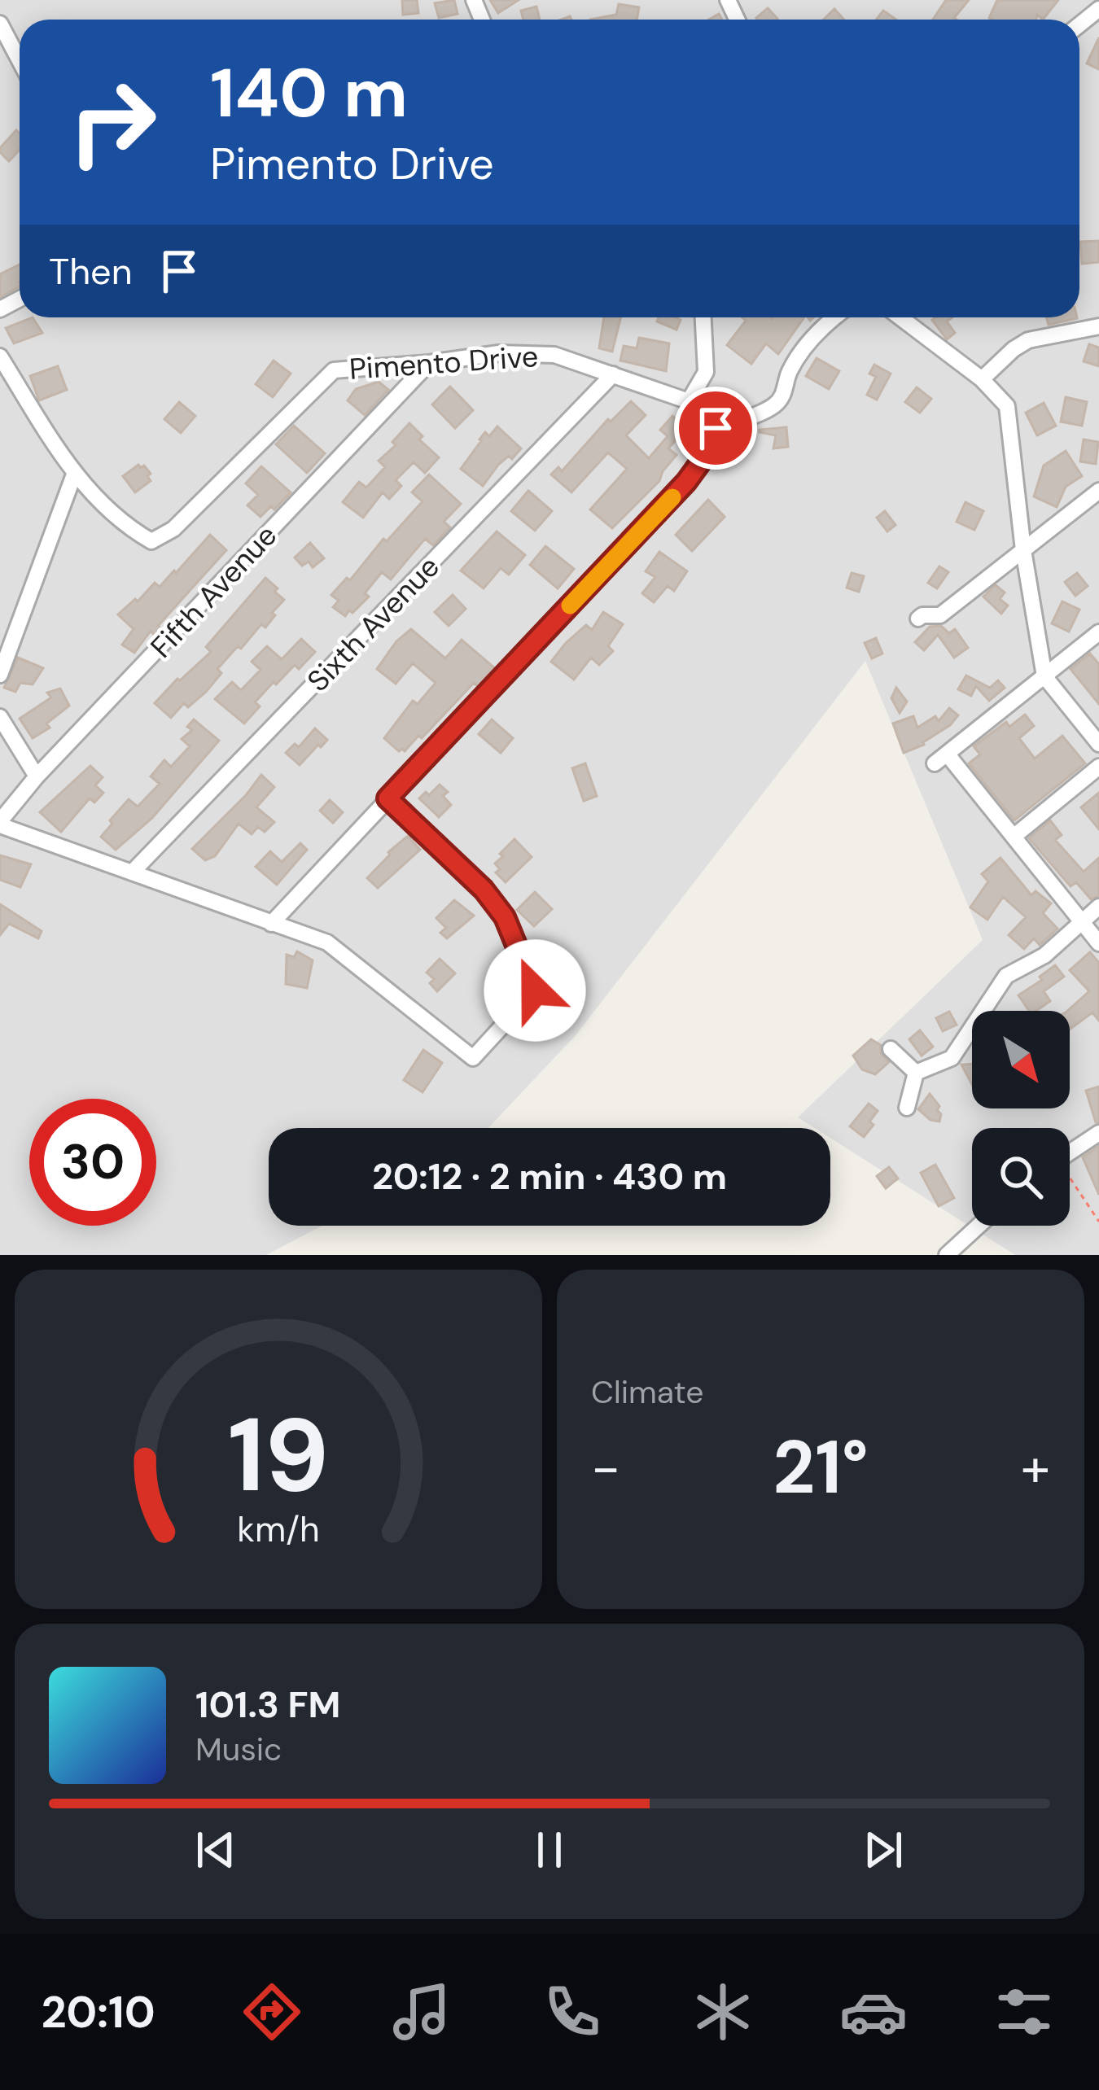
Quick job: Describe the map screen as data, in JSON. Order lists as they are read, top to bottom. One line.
{"streets":{"street":["Pimento Drive","Fifth Avenue","Sixth Avenue"]},"crossings":[["Pimento Drive","Fifth Avenue"],["Pimento Drive","Sixth Avenue"]],"north":"bottom right","page":{"turn":["140 m","Pimento Drive"],"then":"Then","limit":"30","trip":"20:12 · 2 min · 430 m","tile":"Climate","heat":["−","21°","+"],"song":["101.3 FM","Music"],"tabs":"20:10","gauge":["19","km/h"]}}
